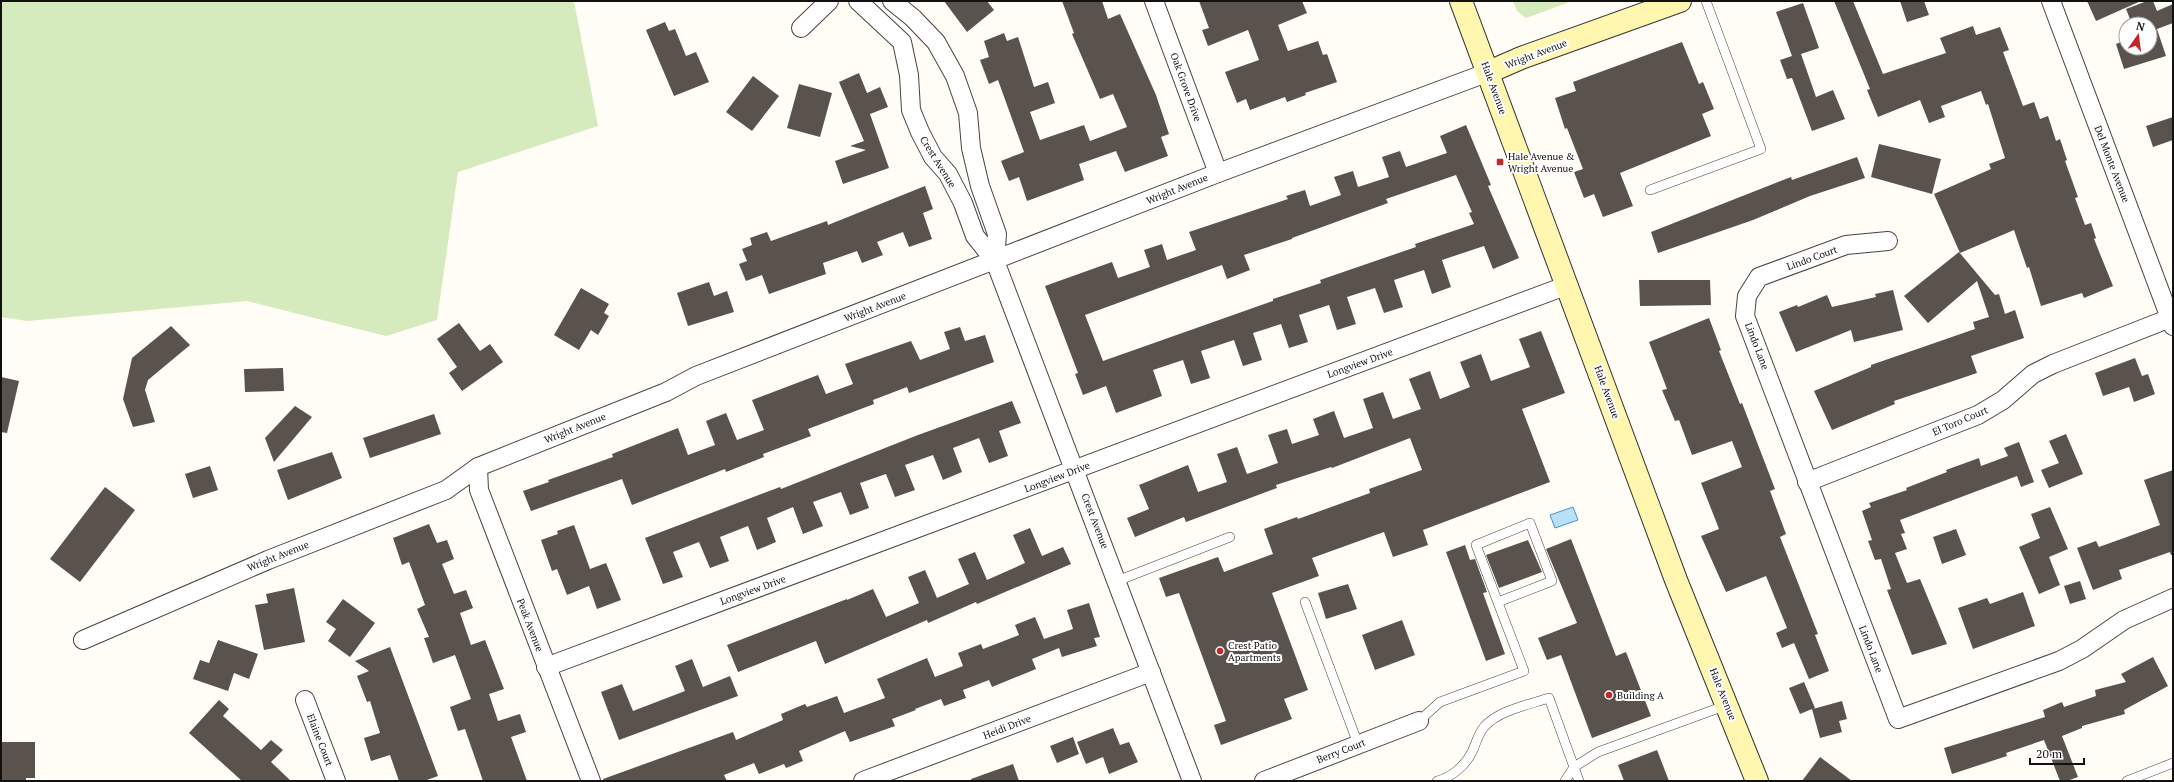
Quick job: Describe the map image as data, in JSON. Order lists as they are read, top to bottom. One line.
{"streets":{"main road":["Wright Avenue","Hale Avenue"],"street":["Oak Grove Drive","Crest Avenue","Del Monte Avenue","Lindo Court","Lindo Lane","Longview Drive","El Toro Court","Peak Avenue","Heidi Drive","Elaine Court","Berry Court"]},"crossings":[["Wright Avenue","Oak Grove Drive"],["Wright Avenue","Hale Avenue"],["Wright Avenue","Crest Avenue"],["Wright Avenue","Peak Avenue"],["Hale Avenue","Longview Drive"],["Crest Avenue","Longview Drive"],["Crest Avenue","Heidi Drive"],["Del Monte Avenue","El Toro Court"],["Lindo Court","Lindo Lane"],["Lindo Lane","El Toro Court"],["Longview Drive","Peak Avenue"]],"places":{"transit":["Hale Avenue & Wright Avenue"],"other":["Crest Patio Apartments","Building A"]},"scale_bar":"20 m","north":"top"}
